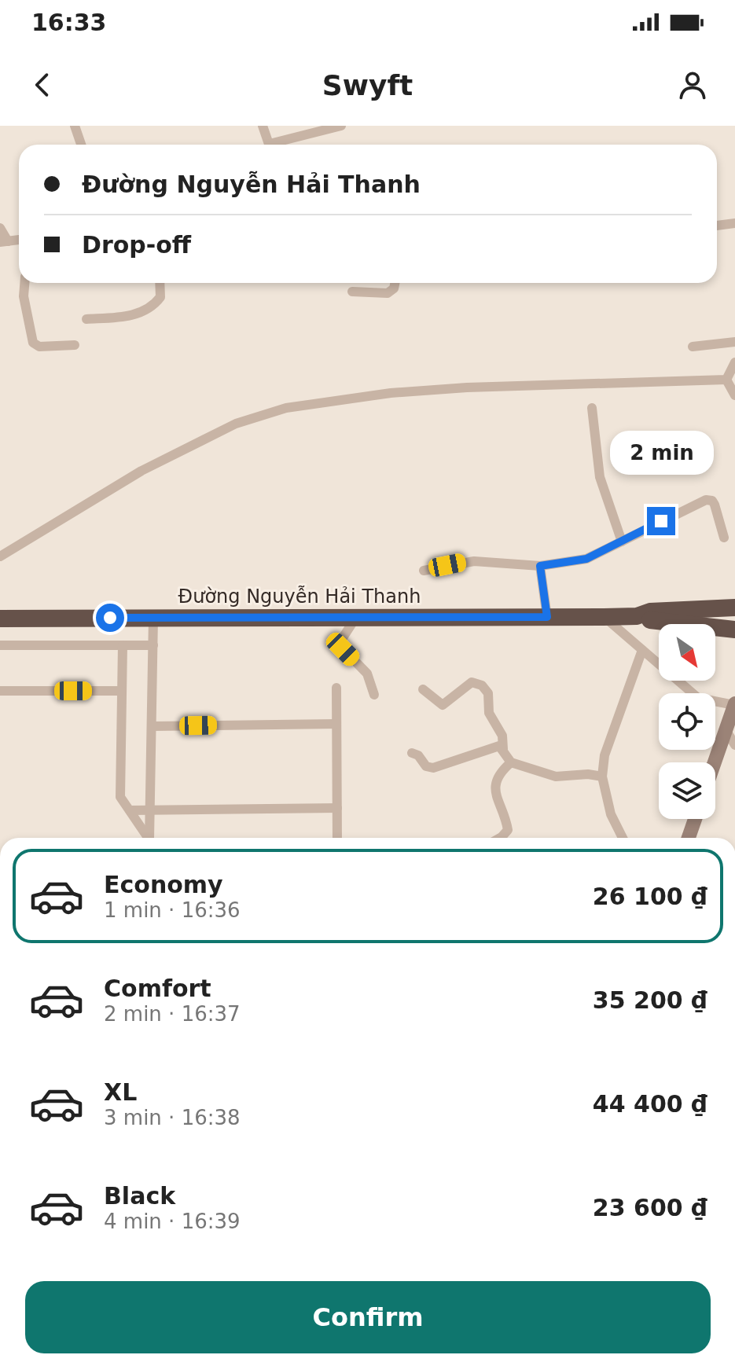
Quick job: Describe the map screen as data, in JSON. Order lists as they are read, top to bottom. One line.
{"streets":{"highway":["Đường Nguyễn Hải Thanh"]},"north":"bottom right","page":{"status":"16:33","header":"Swyft","banner":["Đường Nguyễn Hải Thanh","Drop-off"],"bubble":"2 min","list":[{"name":"Economy","note":"1 min · 16:36","value":"26 100 ₫"},{"name":"Comfort","note":"2 min · 16:37","value":"35 200 ₫"},{"name":"XL","note":"3 min · 16:38","value":"44 400 ₫"},{"name":"Black","note":"4 min · 16:39","value":"23 600 ₫"}],"buttons":"Confirm"}}
